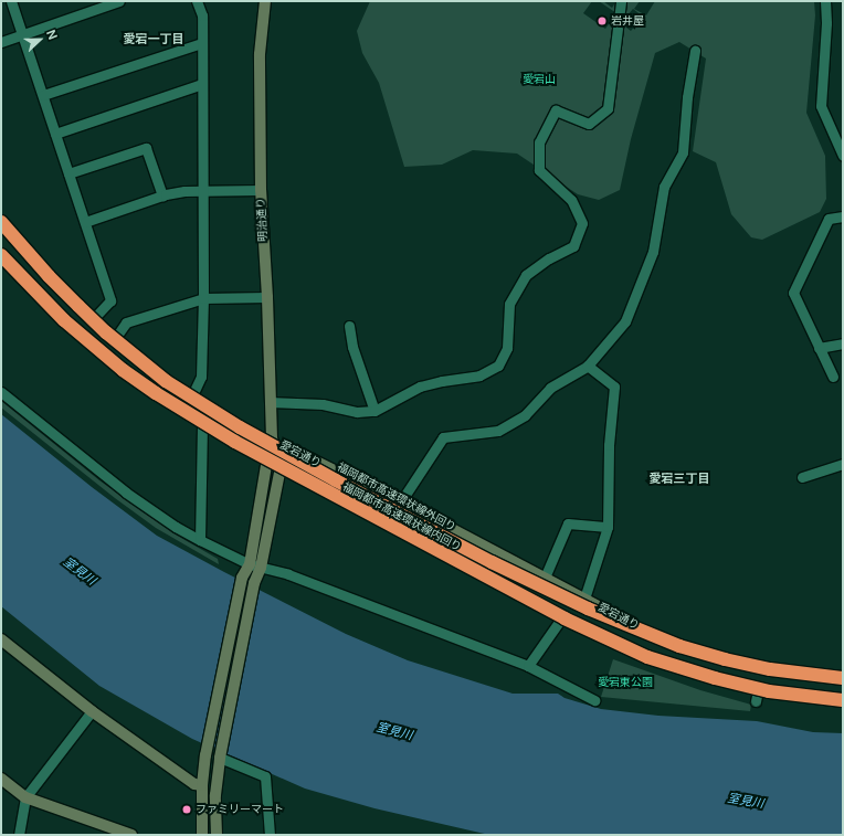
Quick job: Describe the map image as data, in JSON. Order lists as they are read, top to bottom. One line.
{"streets":{"highway":["福岡都市高速環状線外回り","福岡都市高速環状線内回り"],"street":["明治通り","愛宕通り"]},"crossings":[["明治通り","愛宕通り"],["愛宕通り","福岡都市高速環状線外回り"],["愛宕通り","福岡都市高速環状線内回り"]],"districts":["愛宕一丁目","愛宕三丁目"],"water":["室見川"],"parks":["愛宕山","愛宕東公園"],"places":["岩井屋","ファミリーマート"],"north":"right"}
